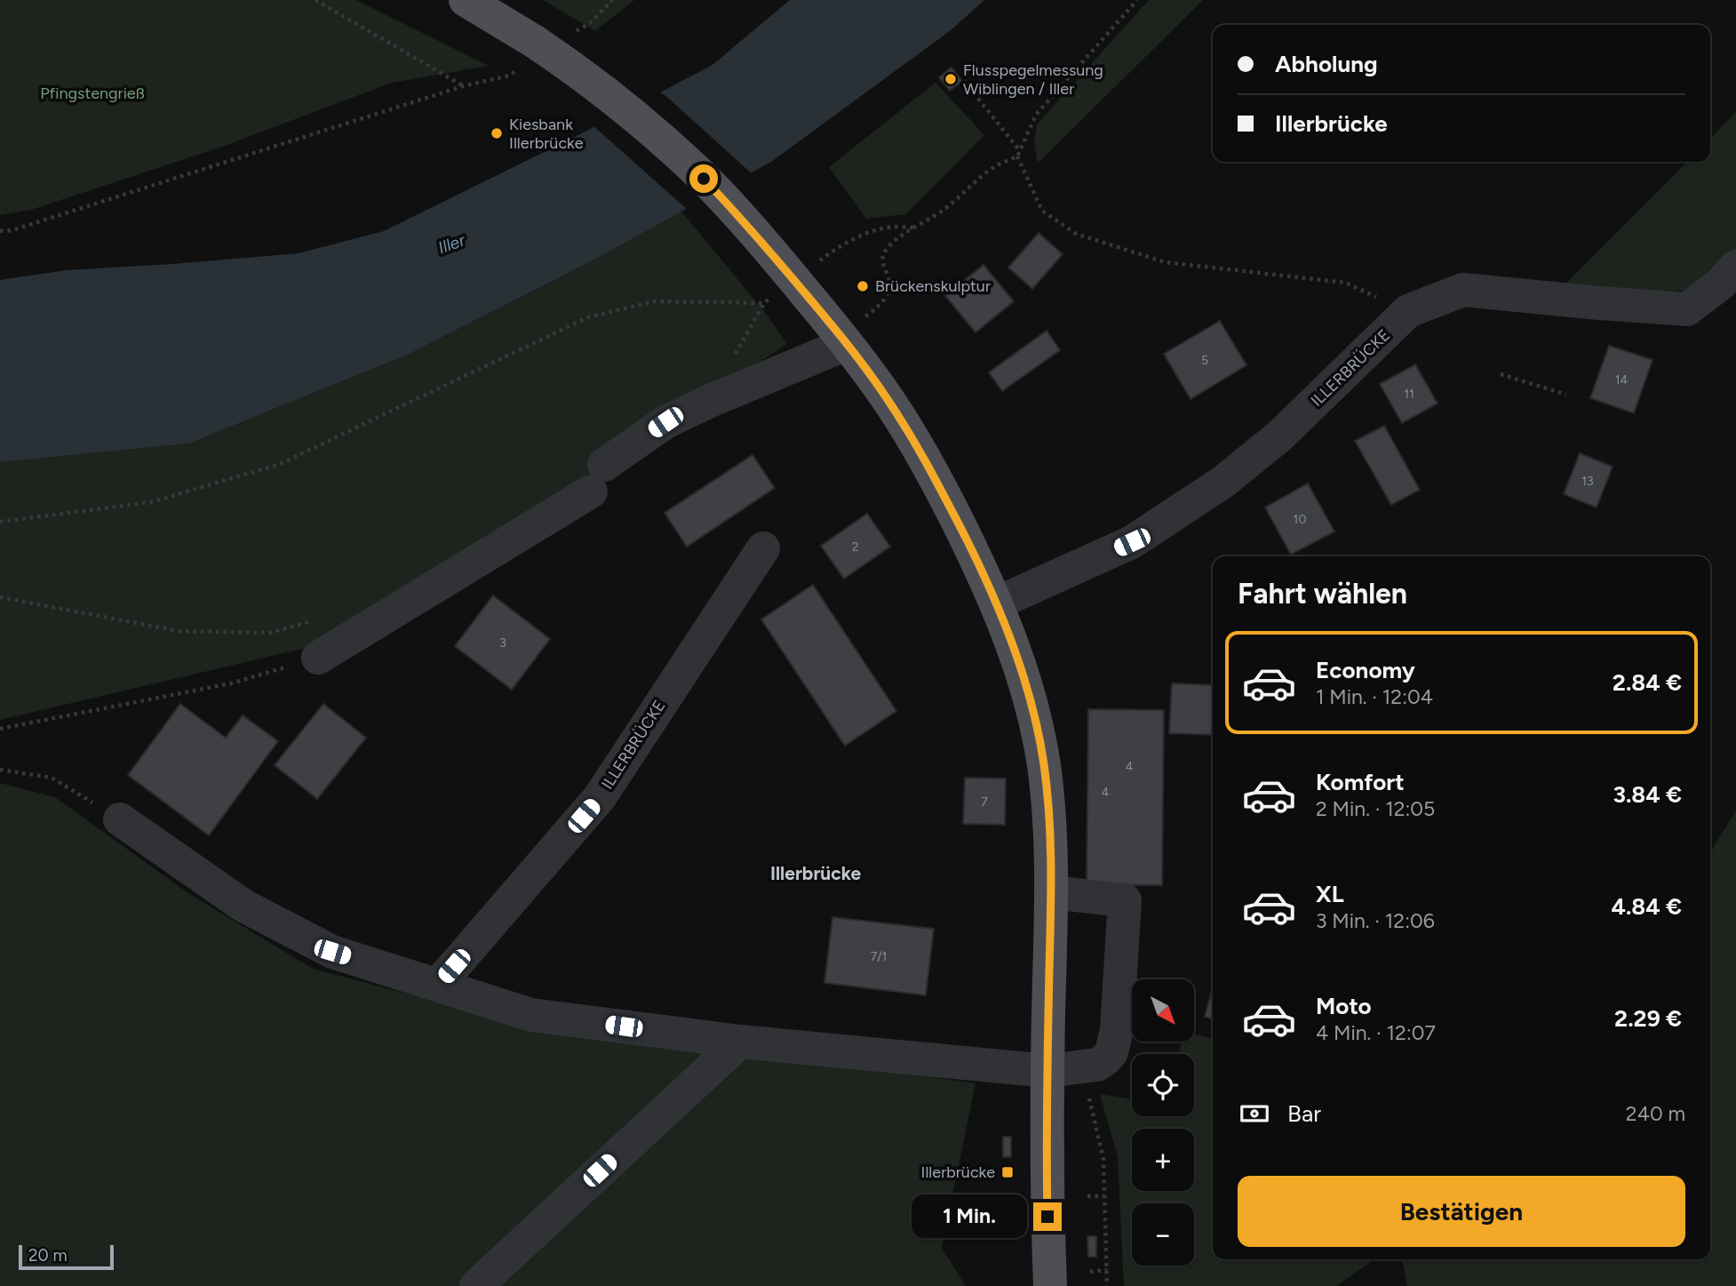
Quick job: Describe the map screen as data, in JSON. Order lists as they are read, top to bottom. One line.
{"streets":{"street":["ILLERBRÜCKE"]},"districts":["Illerbrücke"],"water":["Iller"],"parks":["Pfingstengrieß"],"places":{"other":["Flusspegelmessung Wiblingen / Iller","Kiesbank Illerbrücke","Brückenskulptur"],"transit":["Illerbrücke"]},"house_numbers":["5","14","11","13","10","2","3","4","4","7","7/1"],"scale_bar":"20 m","north":"bottom right","page":{"banner":["Abholung","Illerbrücke"],"heading":"Fahrt wählen","list":[{"name":"Economy","note":"1 Min. · 12:04","value":"2.84 €"},{"name":"Komfort","note":"2 Min. · 12:05","value":"3.84 €"},{"name":"XL","note":"3 Min. · 12:06","value":"4.84 €"},{"name":"Moto","note":"4 Min. · 12:07","value":"2.29 €"}],"map_buttons":["+","−"],"pay":["Bar","240 m"],"buttons":"Bestätigen","bubble":"1 Min.","scale":"20 m"}}
